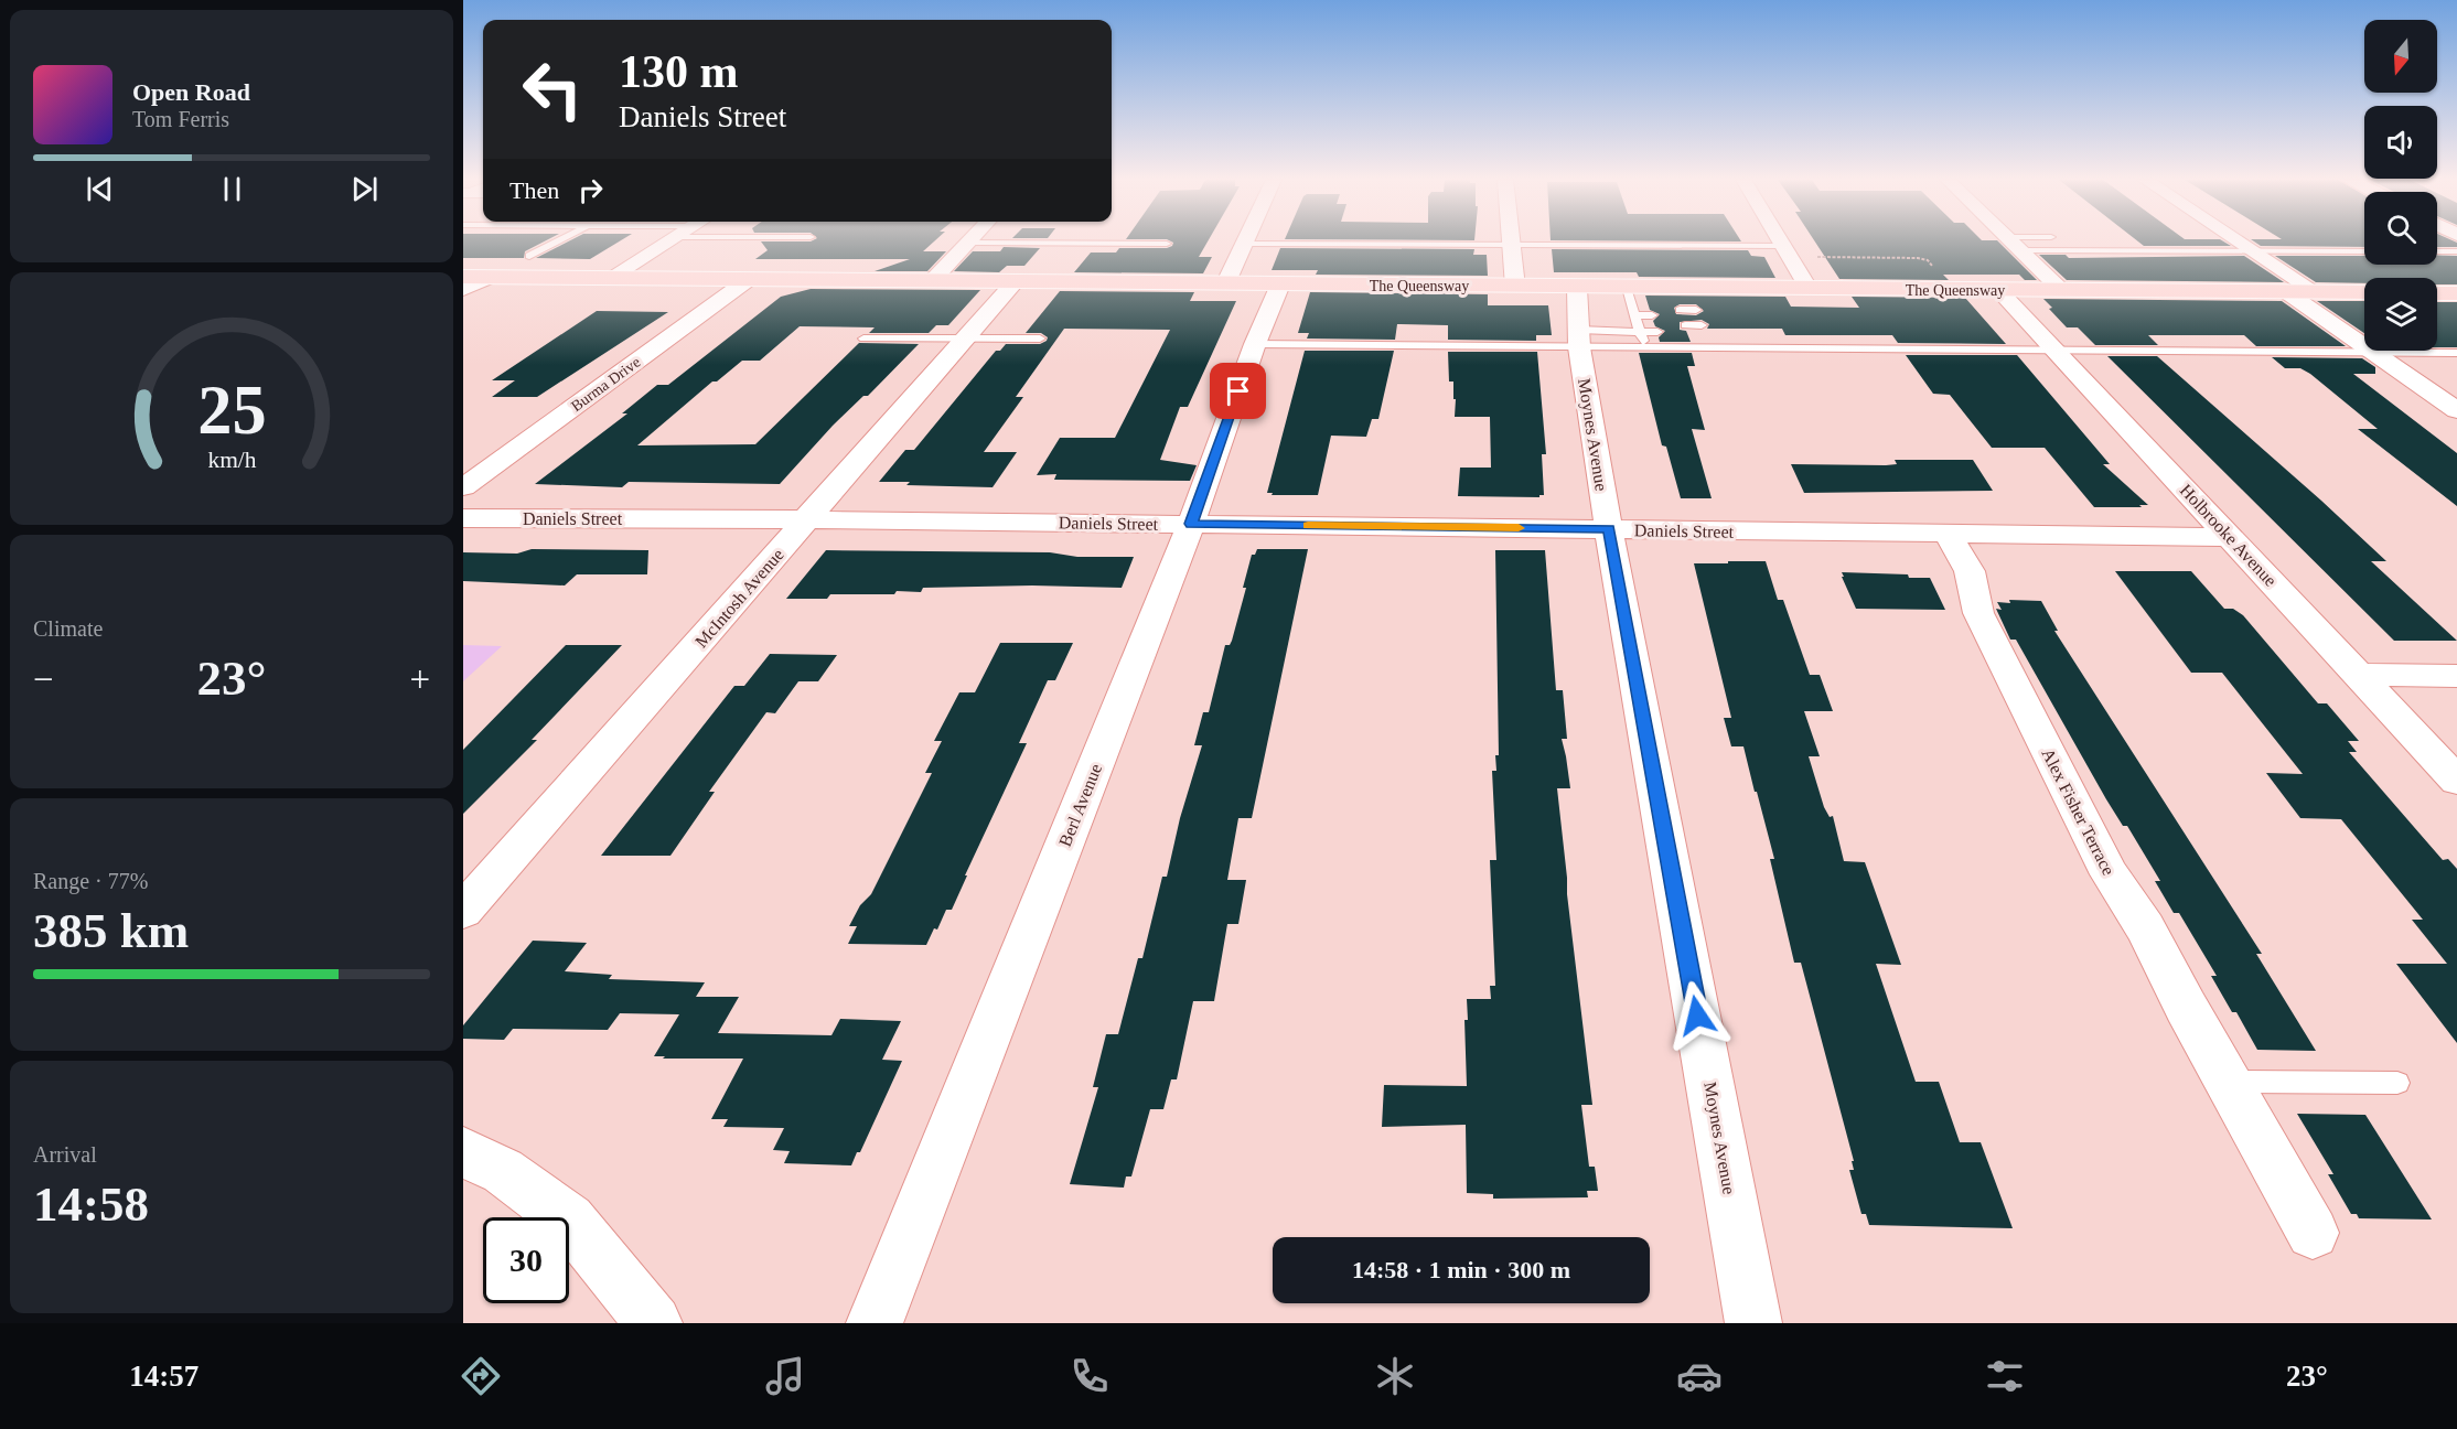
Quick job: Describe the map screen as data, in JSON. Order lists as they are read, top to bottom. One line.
{"streets":{"main road":["The Queensway"],"street":["Burma Drive","Moynes Avenue","Daniels Street","Holbrooke Avenue","McIntosh Avenue","Berl Avenue","Alex Fisher Terrace"]},"crossings":[["The Queensway","Burma Drive"],["The Queensway","Moynes Avenue"],["The Queensway","Holbrooke Avenue"],["The Queensway","McIntosh Avenue"],["The Queensway","Berl Avenue"],["Moynes Avenue","Daniels Street"],["Daniels Street","Holbrooke Avenue"],["Daniels Street","McIntosh Avenue"],["Daniels Street","Berl Avenue"],["Daniels Street","Alex Fisher Terrace"]],"north":"bottom","page":{"turn":["130 m","Daniels Street"],"song":["Open Road","Tom Ferris"],"then":"Then","tile":["Climate",["Range · 77%","385 km"],["Arrival","14:58"]],"heat":["−","23°","+"],"limit":"30","trip":"14:58 · 1 min · 300 m","tabs":["14:57","23°"],"gauge":["25","km/h"]}}
